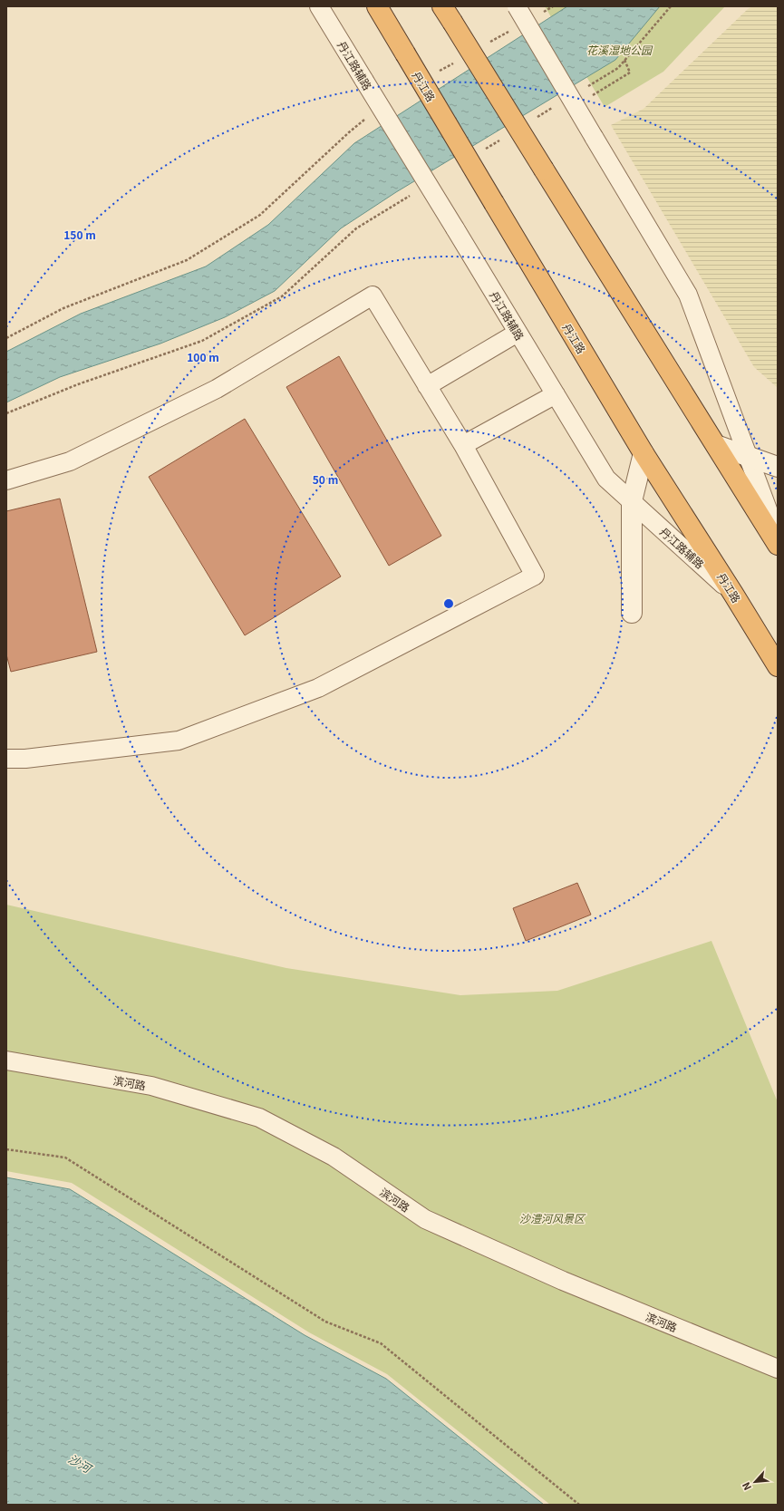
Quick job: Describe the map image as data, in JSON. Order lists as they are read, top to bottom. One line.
{"streets":{"highway":["丹江路"],"street":["丹江路辅路","滨河路"]},"crossings":[["丹江路辅路","丹江路"]],"water":["沙河"],"parks":["花溪湿地公园","沙澧河风景区"],"north":"bottom left","rings":["150 m","100 m","50 m"]}
